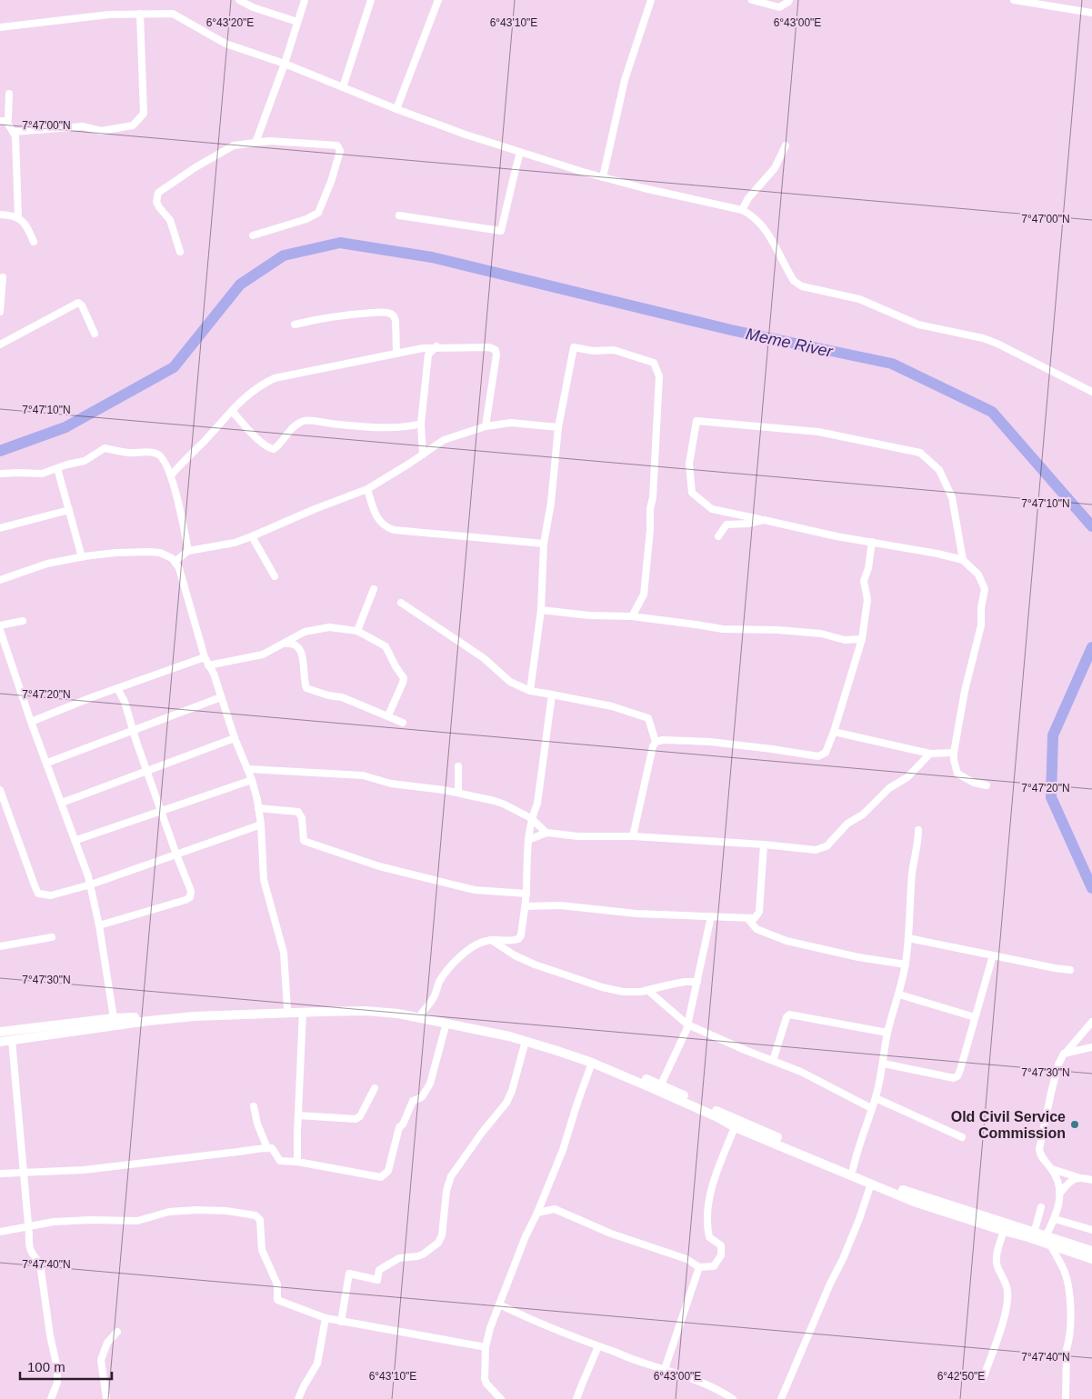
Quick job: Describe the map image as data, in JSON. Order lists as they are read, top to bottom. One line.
{"water":["Meme River"],"places":["Old Civil Service Commission"],"scale_bar":"100 m","coordinates":["6°43'20\"E","6°43'10\"E","6°43'00\"E","7°47'00\"N","7°47'10\"N","7°47'20\"N","7°47'30\"N","7°47'40\"N","6°42'50\"E"]}
